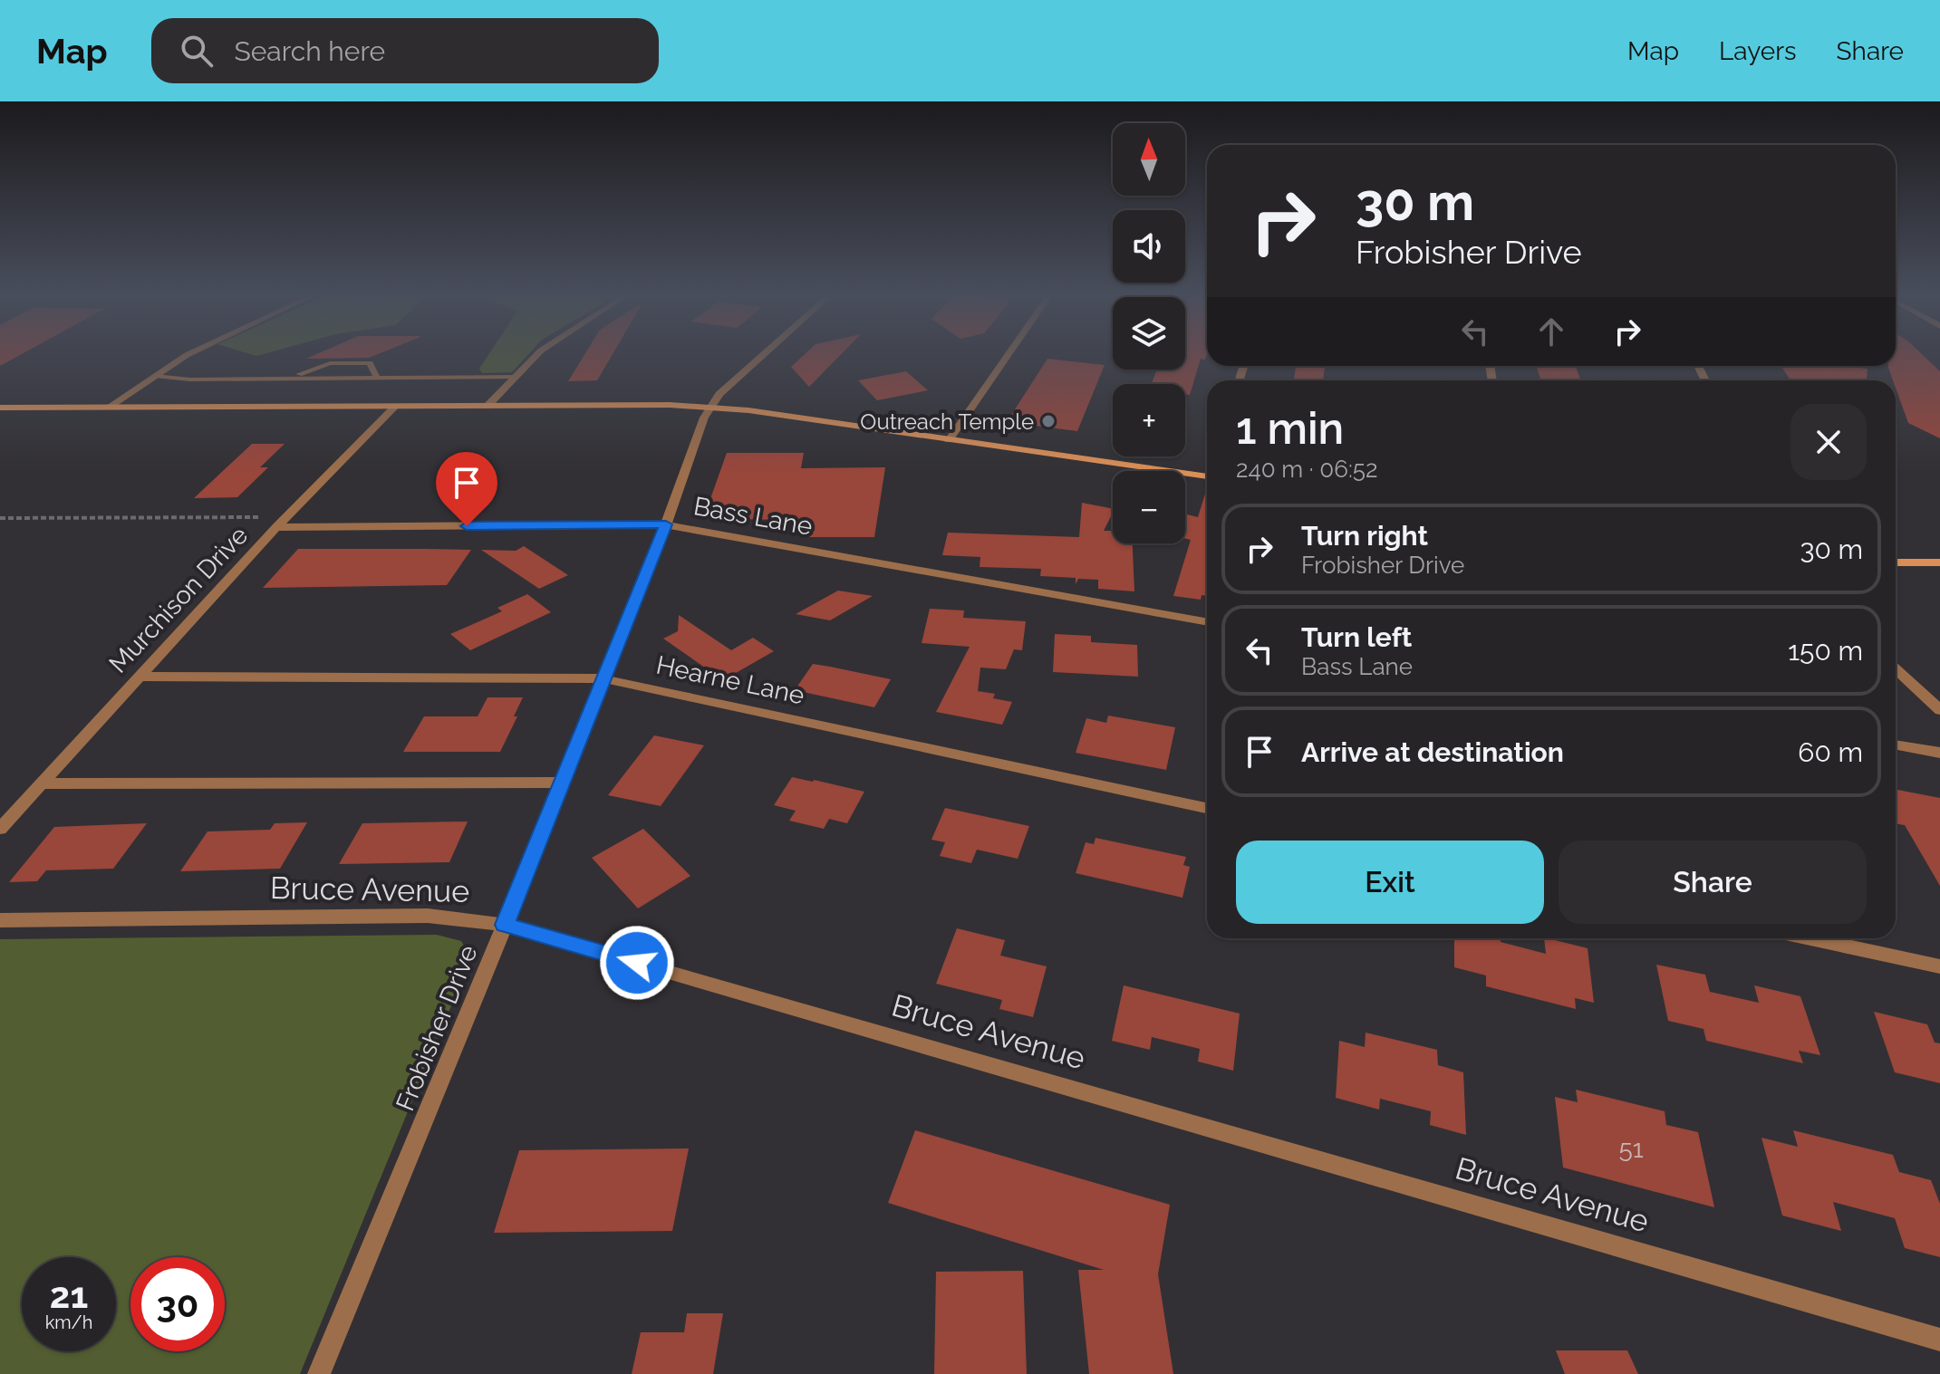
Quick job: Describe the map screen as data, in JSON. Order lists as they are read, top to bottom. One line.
{"streets":{"street":["Bass Lane","Murchison Drive","Hearne Lane","Bruce Avenue","Frobisher Drive"]},"crossings":[["Bass Lane","Murchison Drive"],["Bass Lane","Frobisher Drive"],["Murchison Drive","Hearne Lane"],["Hearne Lane","Frobisher Drive"],["Bruce Avenue","Frobisher Drive"]],"places":["Outreach Temple"],"house_numbers":["51"],"north":"top","page":{"header":"Map","search":"Search here","nav":["Map","Layers","Share"],"map_buttons":["+","−"],"turn":["30 m","Frobisher Drive"],"heading":["1 min","240 m · 06:52"],"list":[{"name":"Turn right","note":"Frobisher Drive","value":"30 m"},{"name":"Turn left","note":"Bass Lane","value":"150 m"},{"name":"Arrive at destination","value":"60 m"}],"buttons":["Exit","Share"],"speed":"21 km/h","limit":"30"}}
